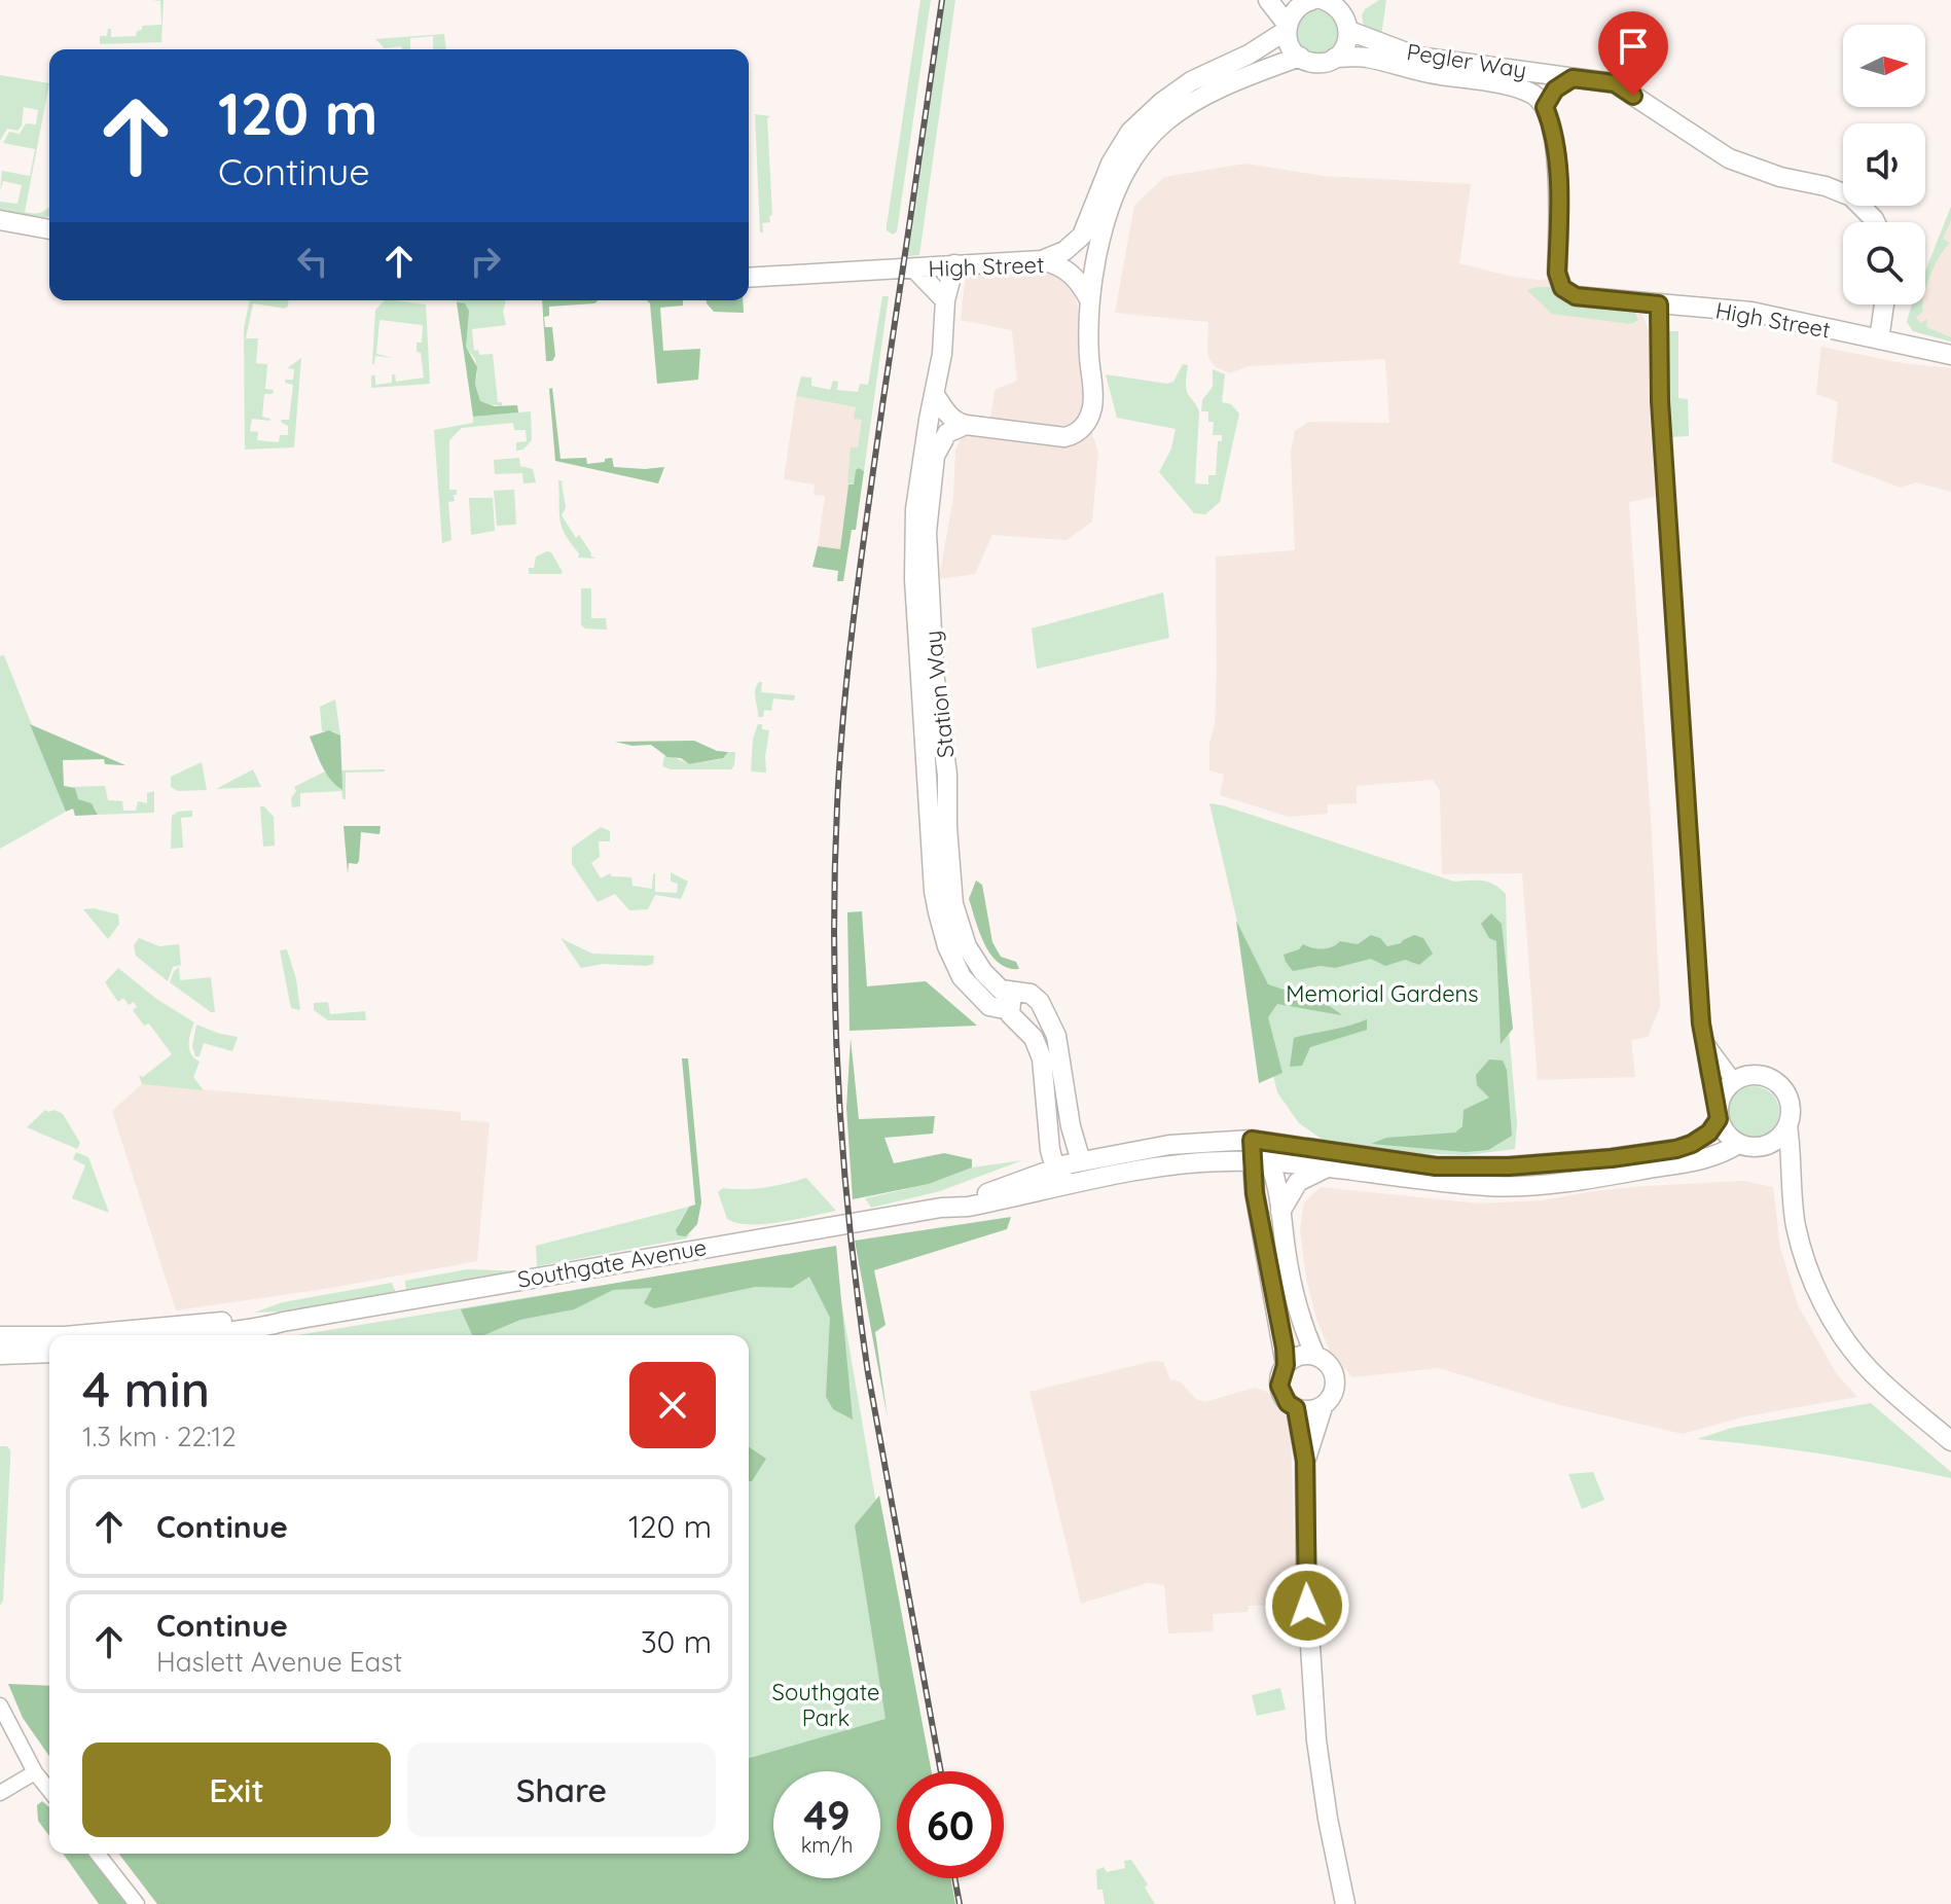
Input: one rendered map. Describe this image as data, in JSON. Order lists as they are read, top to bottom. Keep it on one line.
{"streets":{"main road":["Pegler Way","High Street","Station Way","Southgate Avenue"]},"crossings":[["Pegler Way","High Street"],["High Street","Station Way"],["Station Way","Southgate Avenue"]],"parks":["Memorial Gardens","Southgate Park"],"north":"right","page":{"turn":["120 m","Continue"],"heading":["4 min","1.3 km · 22:12"],"list":[{"name":"Continue","value":"120 m"},{"name":"Continue","note":"Haslett Avenue East","value":"30 m"}],"buttons":["Exit","Share"],"speed":"49 km/h","limit":"60"}}
